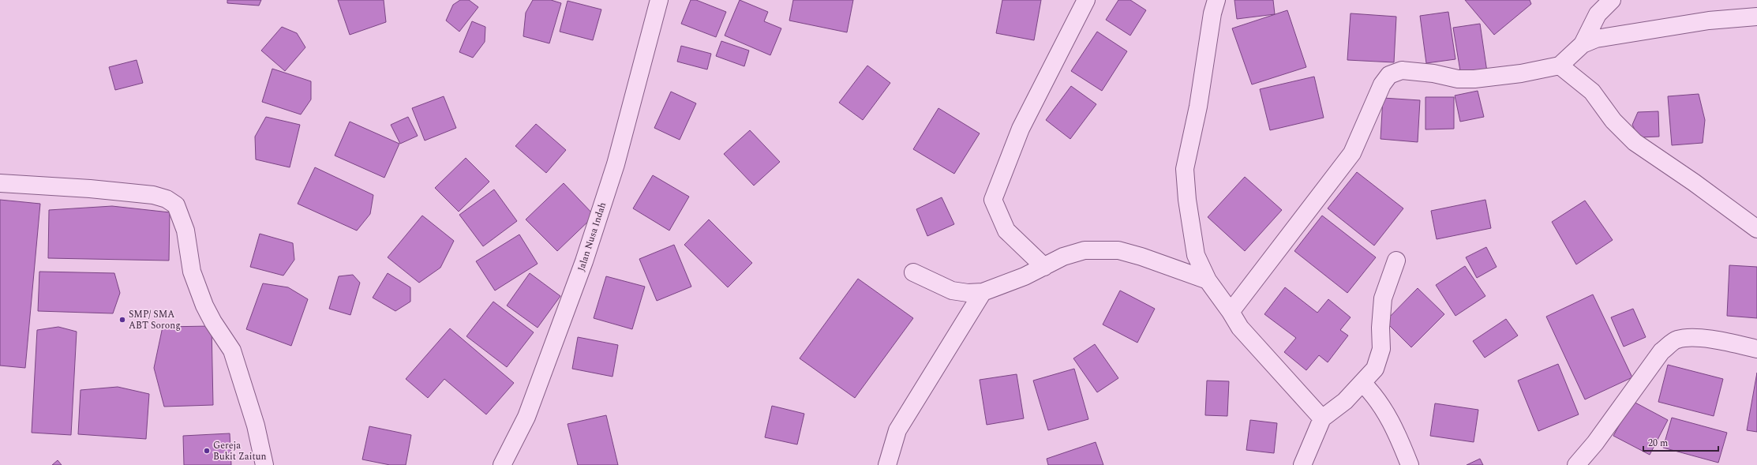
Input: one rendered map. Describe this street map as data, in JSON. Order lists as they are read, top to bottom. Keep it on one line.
{"streets":{"street":["Jalan Nusa Indah"]},"places":["SMP/ SMA ABT Sorong","Gereja Bukit Zaitun"],"scale_bar":"20 m"}
